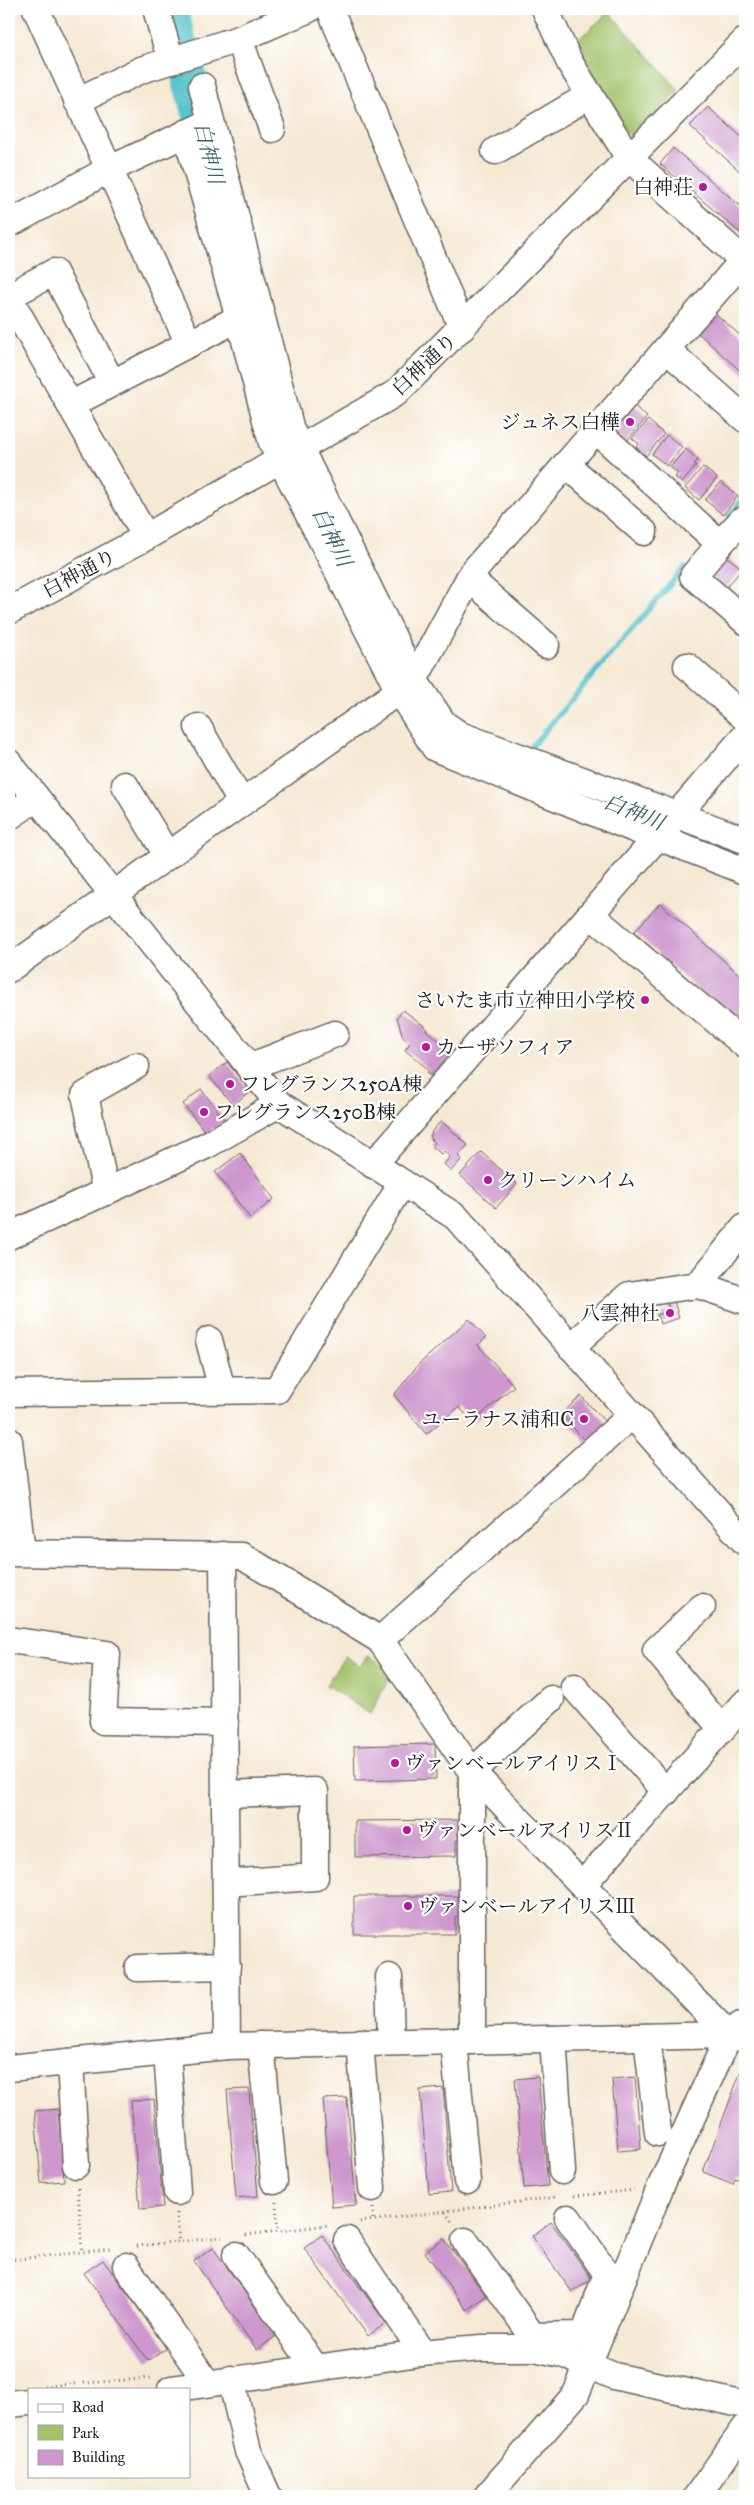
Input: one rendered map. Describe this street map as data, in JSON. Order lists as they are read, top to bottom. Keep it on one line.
{"streets":{"street":["白神通り"]},"water":["白神川"],"places":["白神荘","ジュネス白樺","さいたま市立神田小学校","カーザソフィア","フレグランス250A棟","フレグランス250B棟","クリーンハイム","八雲神社","ユーラナス浦和C","ヴァンベールアイリスⅠ","ヴァンベールアイリスⅡ","ヴァンベールアイリスⅢ"],"legend":["Road","Park","Building"]}
